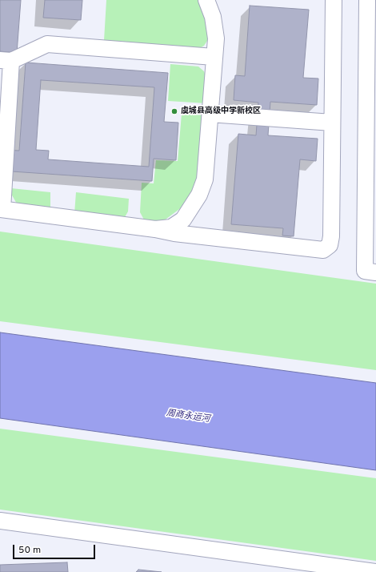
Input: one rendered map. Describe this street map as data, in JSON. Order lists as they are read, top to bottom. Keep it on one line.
{"water":["周商永运河"],"places":["虞城县高级中学新校区"],"scale_bar":"50 m"}
